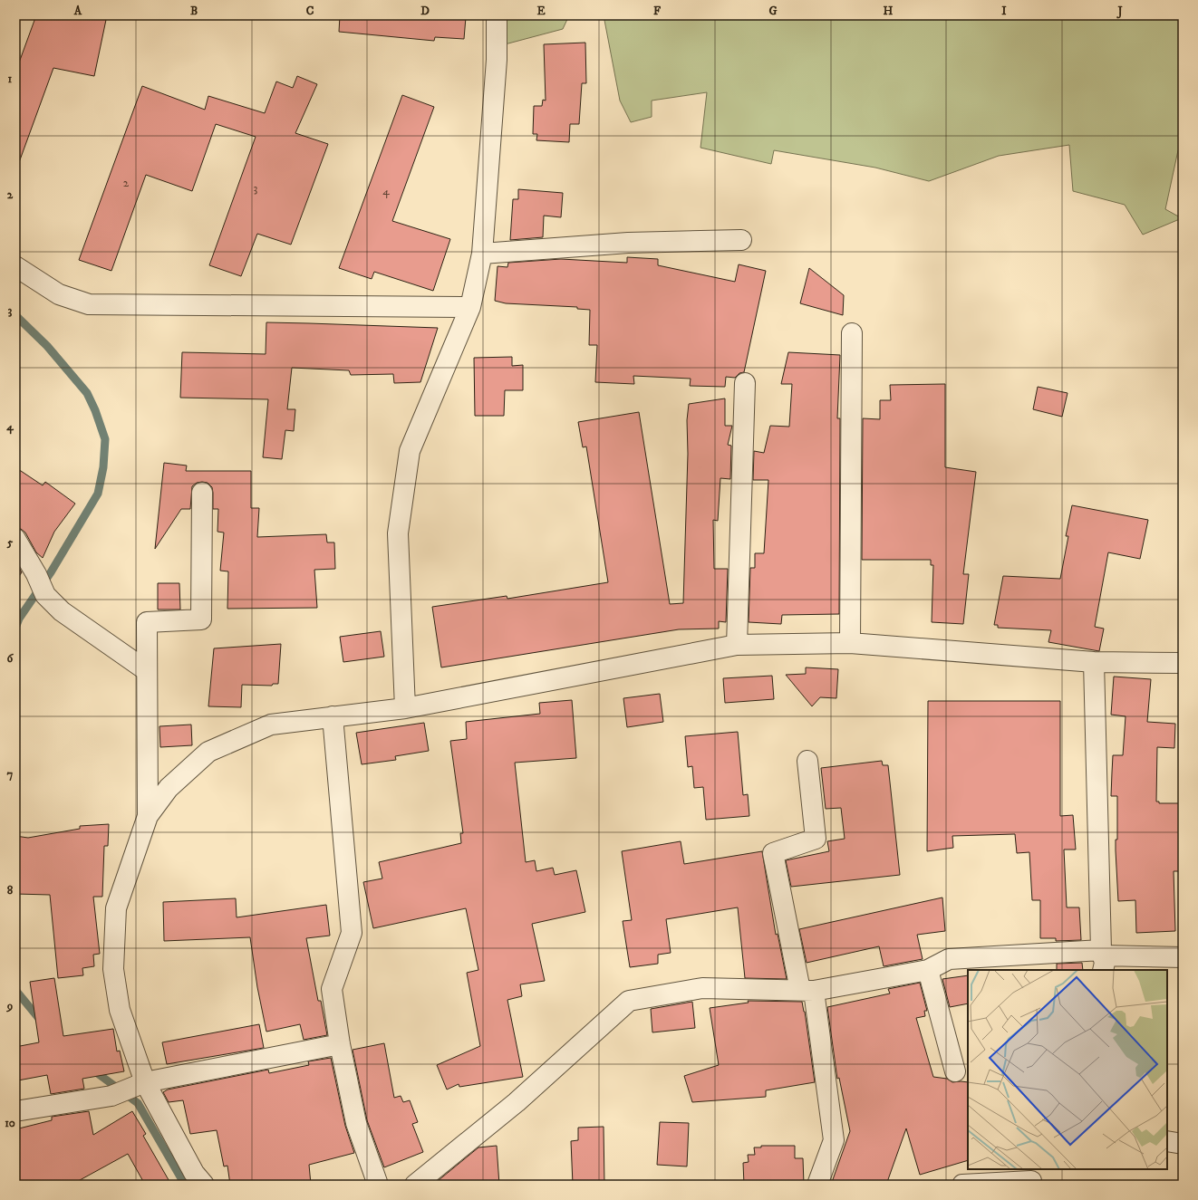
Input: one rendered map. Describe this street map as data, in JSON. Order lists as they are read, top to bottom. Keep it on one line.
{"house_numbers":["2","3","4"],"grid":{"columns":["A","B","C","D","E","F","G","H","I","J"],"rows":["1","2","3","4","5","6","7","8","9","10"]}}
